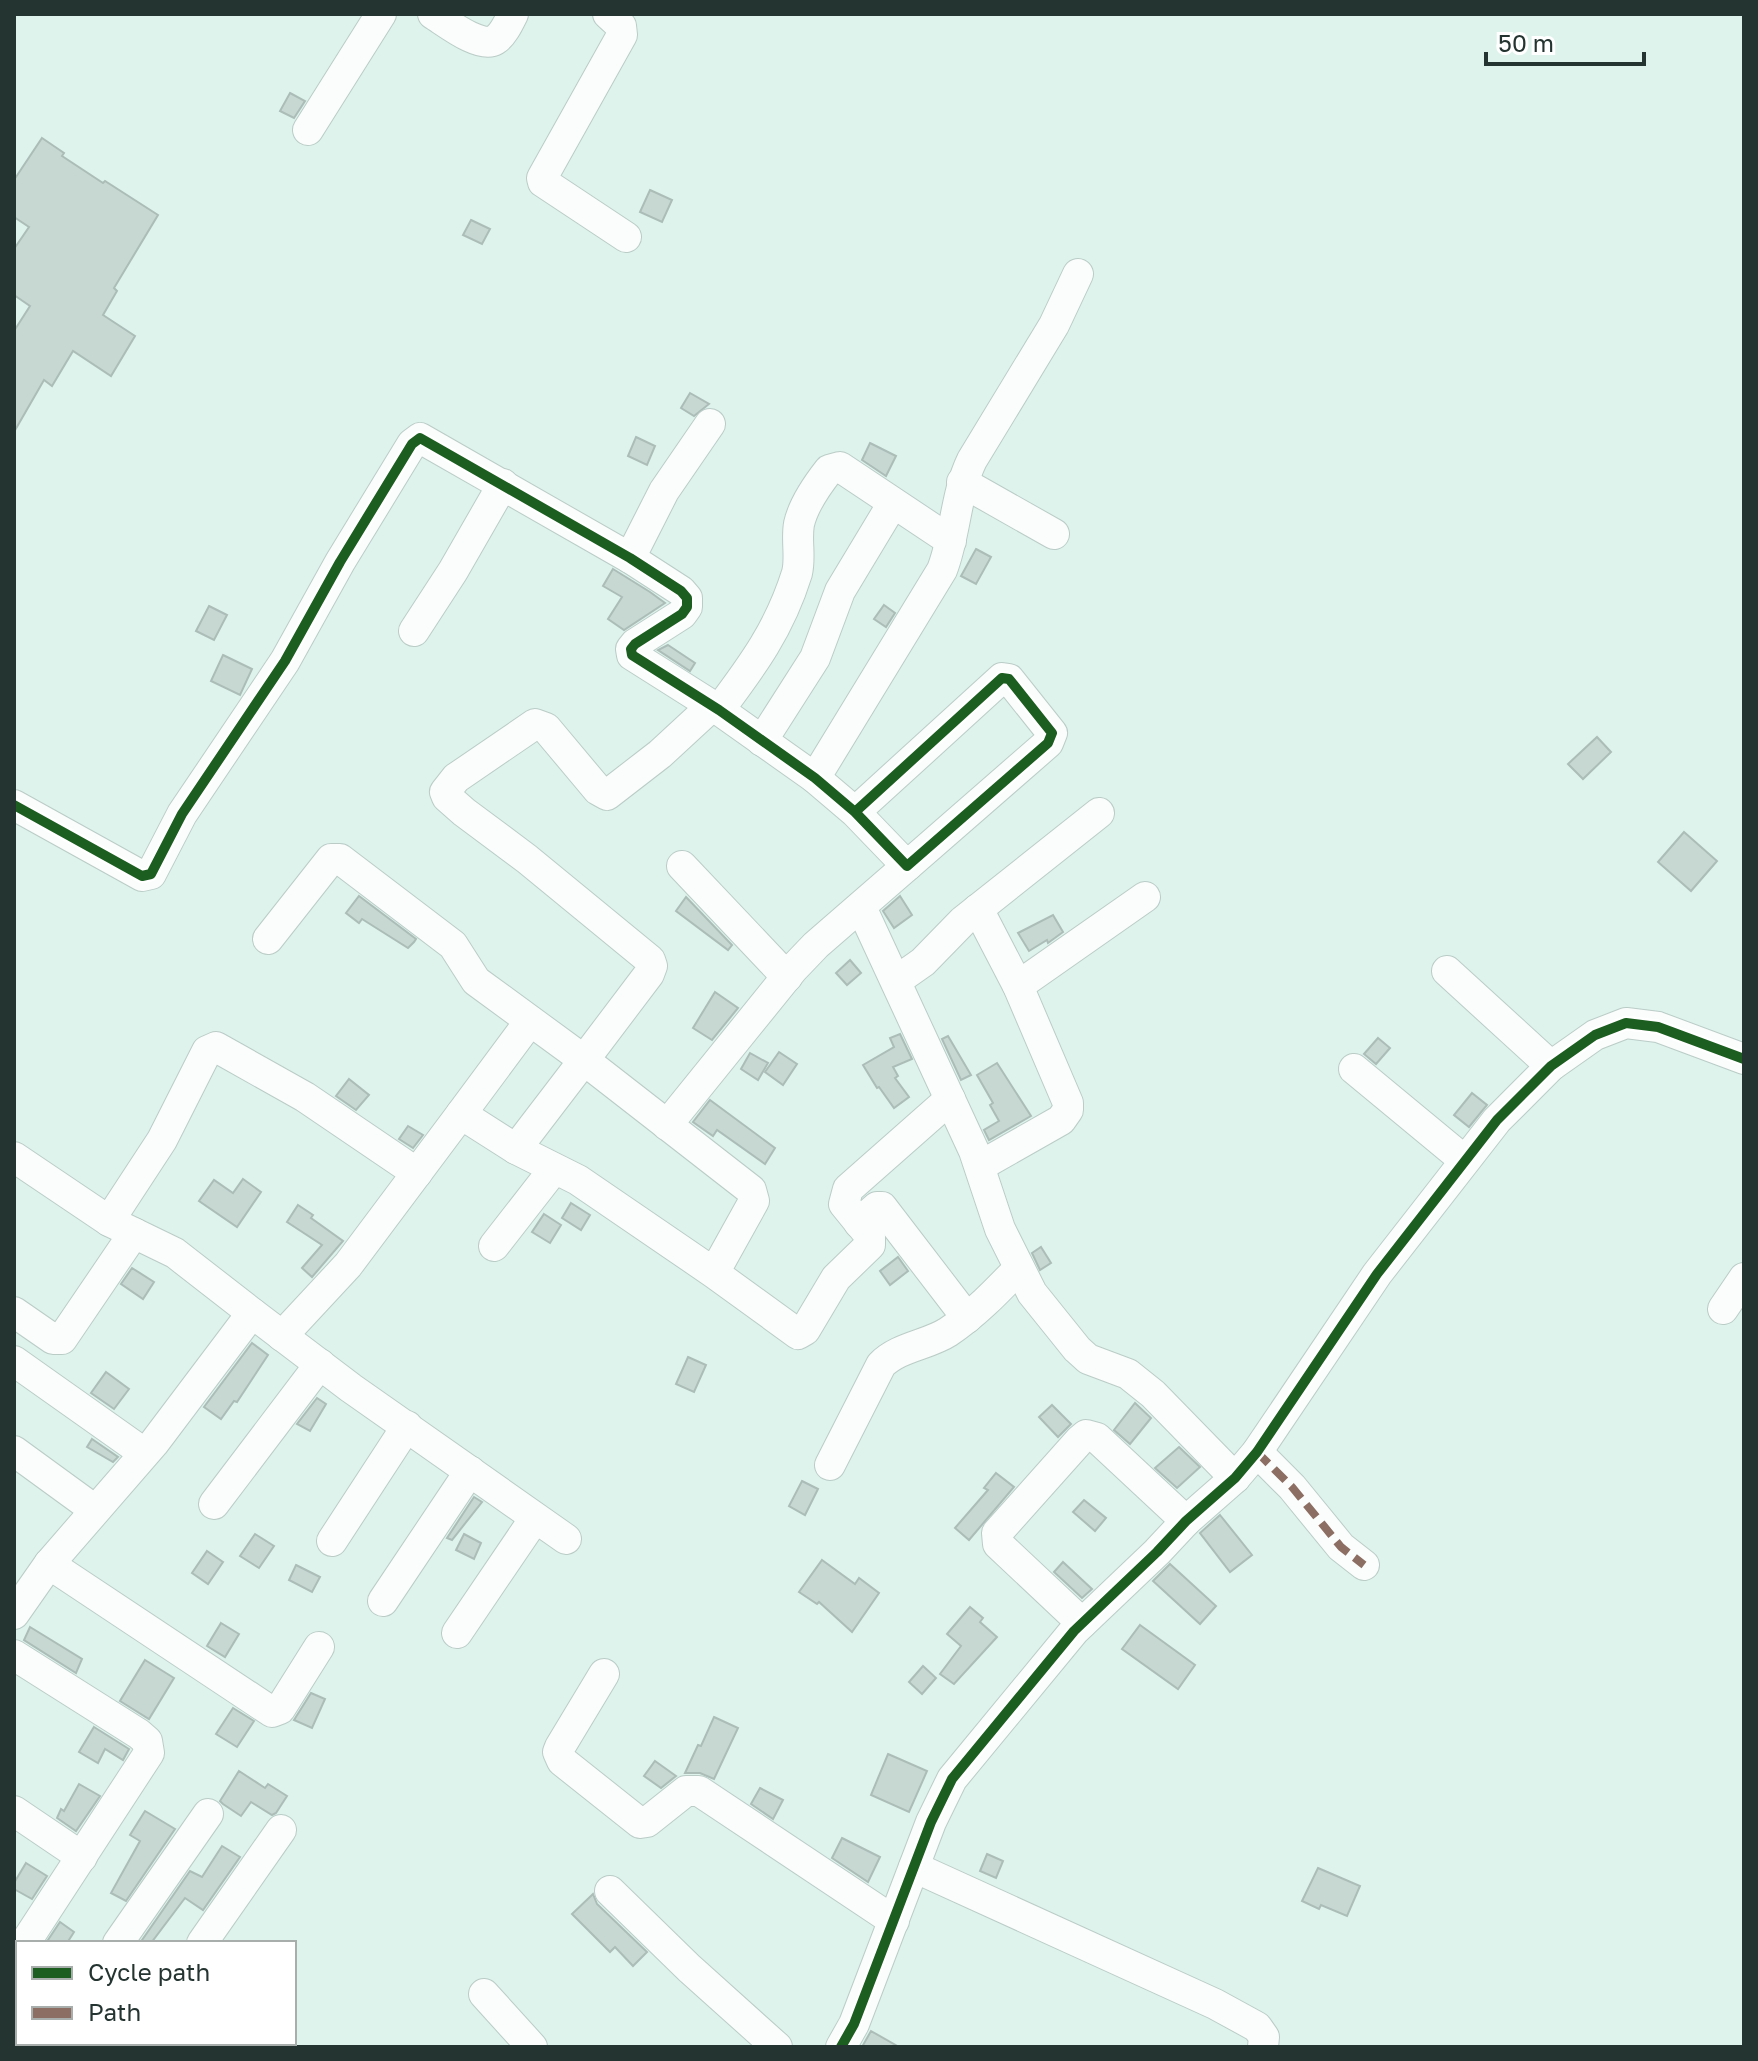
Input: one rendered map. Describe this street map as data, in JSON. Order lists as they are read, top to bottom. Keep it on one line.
{"legend":["Cycle path","Path"],"scale_bar":"50 m"}
